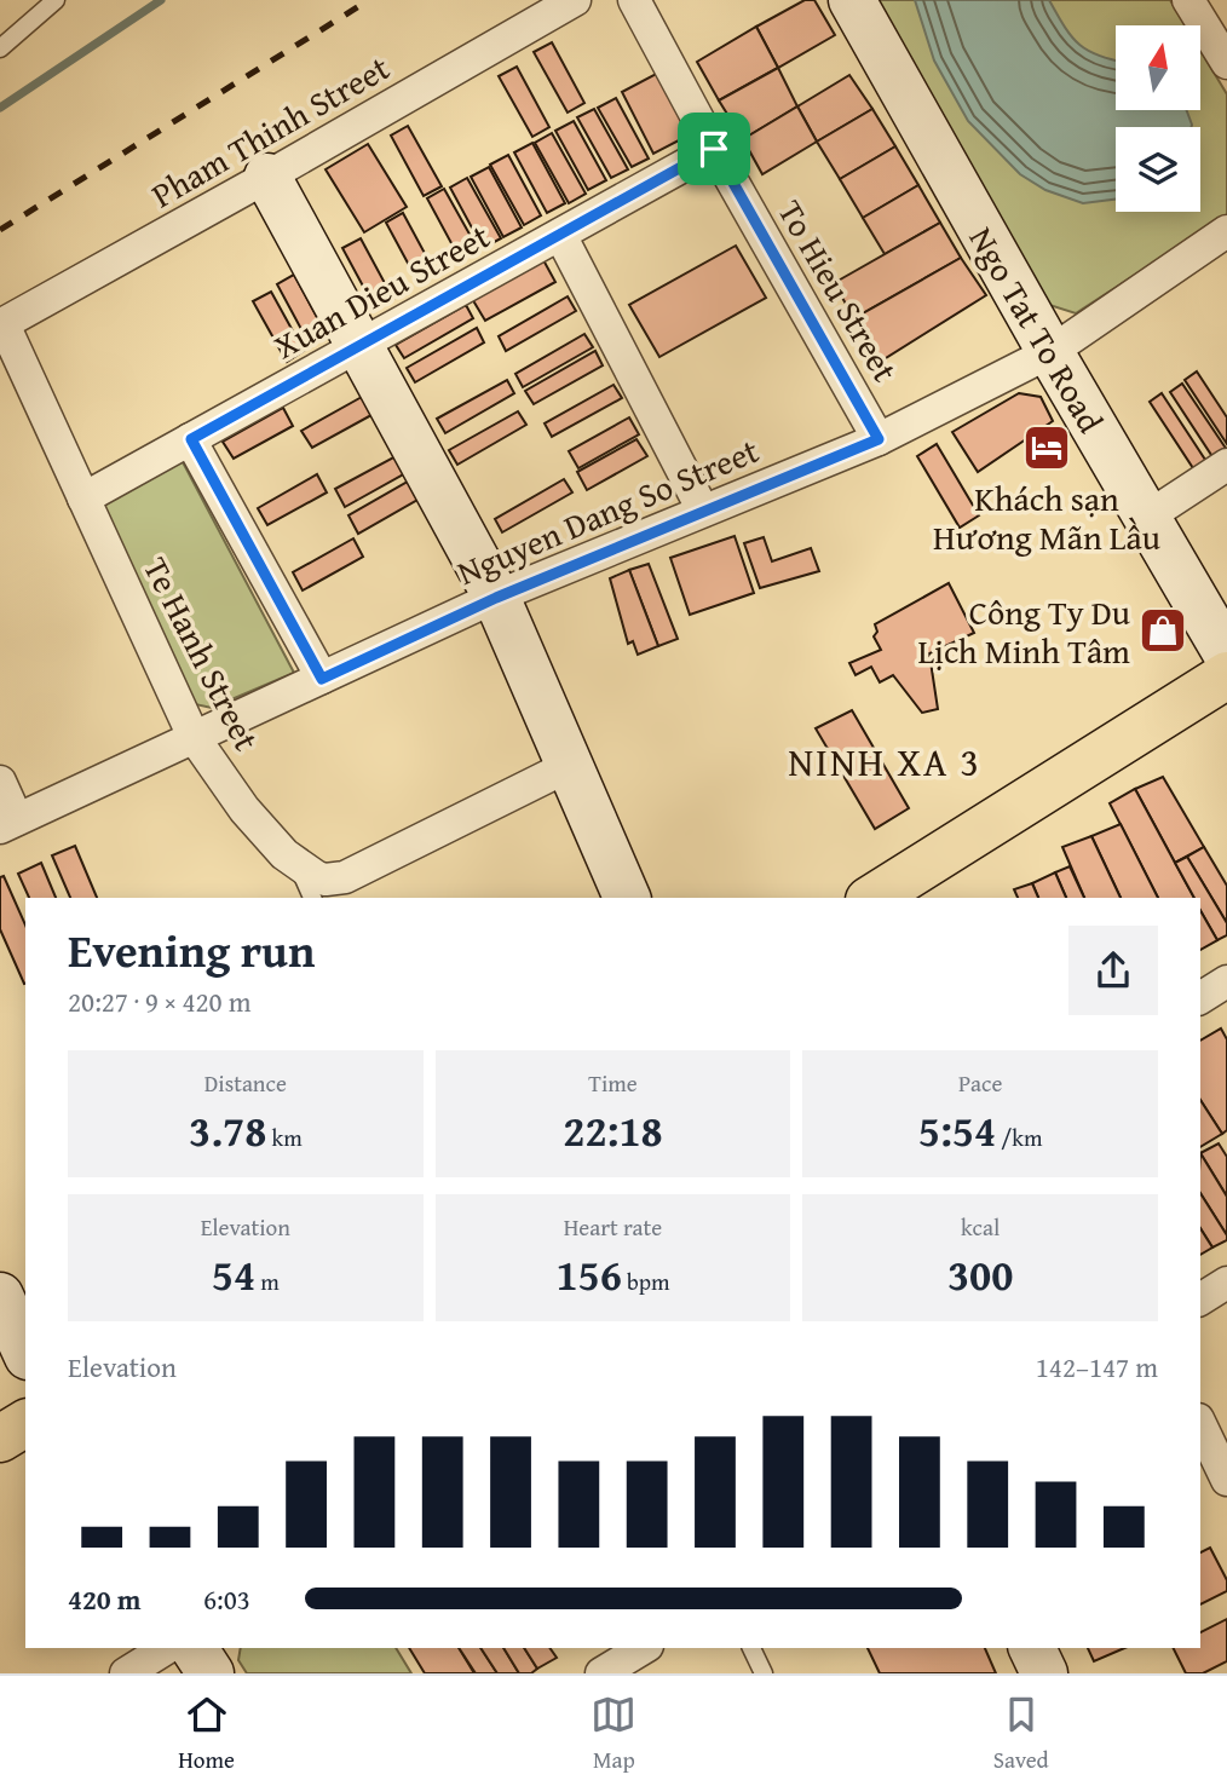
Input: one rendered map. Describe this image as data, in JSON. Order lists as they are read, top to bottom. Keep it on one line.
{"streets":{"street":["Pham Thinh Street","Xuan Dieu Street","To Hieu Street","Ngo Tat To Road","Nguyen Dang So Street","Te Hanh Street"]},"crossings":[["Pham Thinh Street","Te Hanh Street"],["Xuan Dieu Street","To Hieu Street"],["Xuan Dieu Street","Te Hanh Street"],["To Hieu Street","Nguyen Dang So Street"],["Ngo Tat To Road","Nguyen Dang So Street"],["Nguyen Dang So Street","Te Hanh Street"]],"districts":["NINH XA 3"],"places":{"hotel":["Khách sạn Hương Mãn Lầu"],"shop":["Công Ty Du Lịch Minh Tâm"]},"north":"top","page":{"heading":["Evening run","20:27 · 9 × 420 m"],"stats":[["Distance","3.78 km"],["Time","22:18"],["Pace","5:54 /km"],["Elevation","54 m"],["Heart rate","156 bpm"],["kcal","300"]],"chart":["Elevation","142–147 m"],"list":[{"name":"420 m","note":"6:03"}],"tabs":["Home","Map","Saved"]}}
